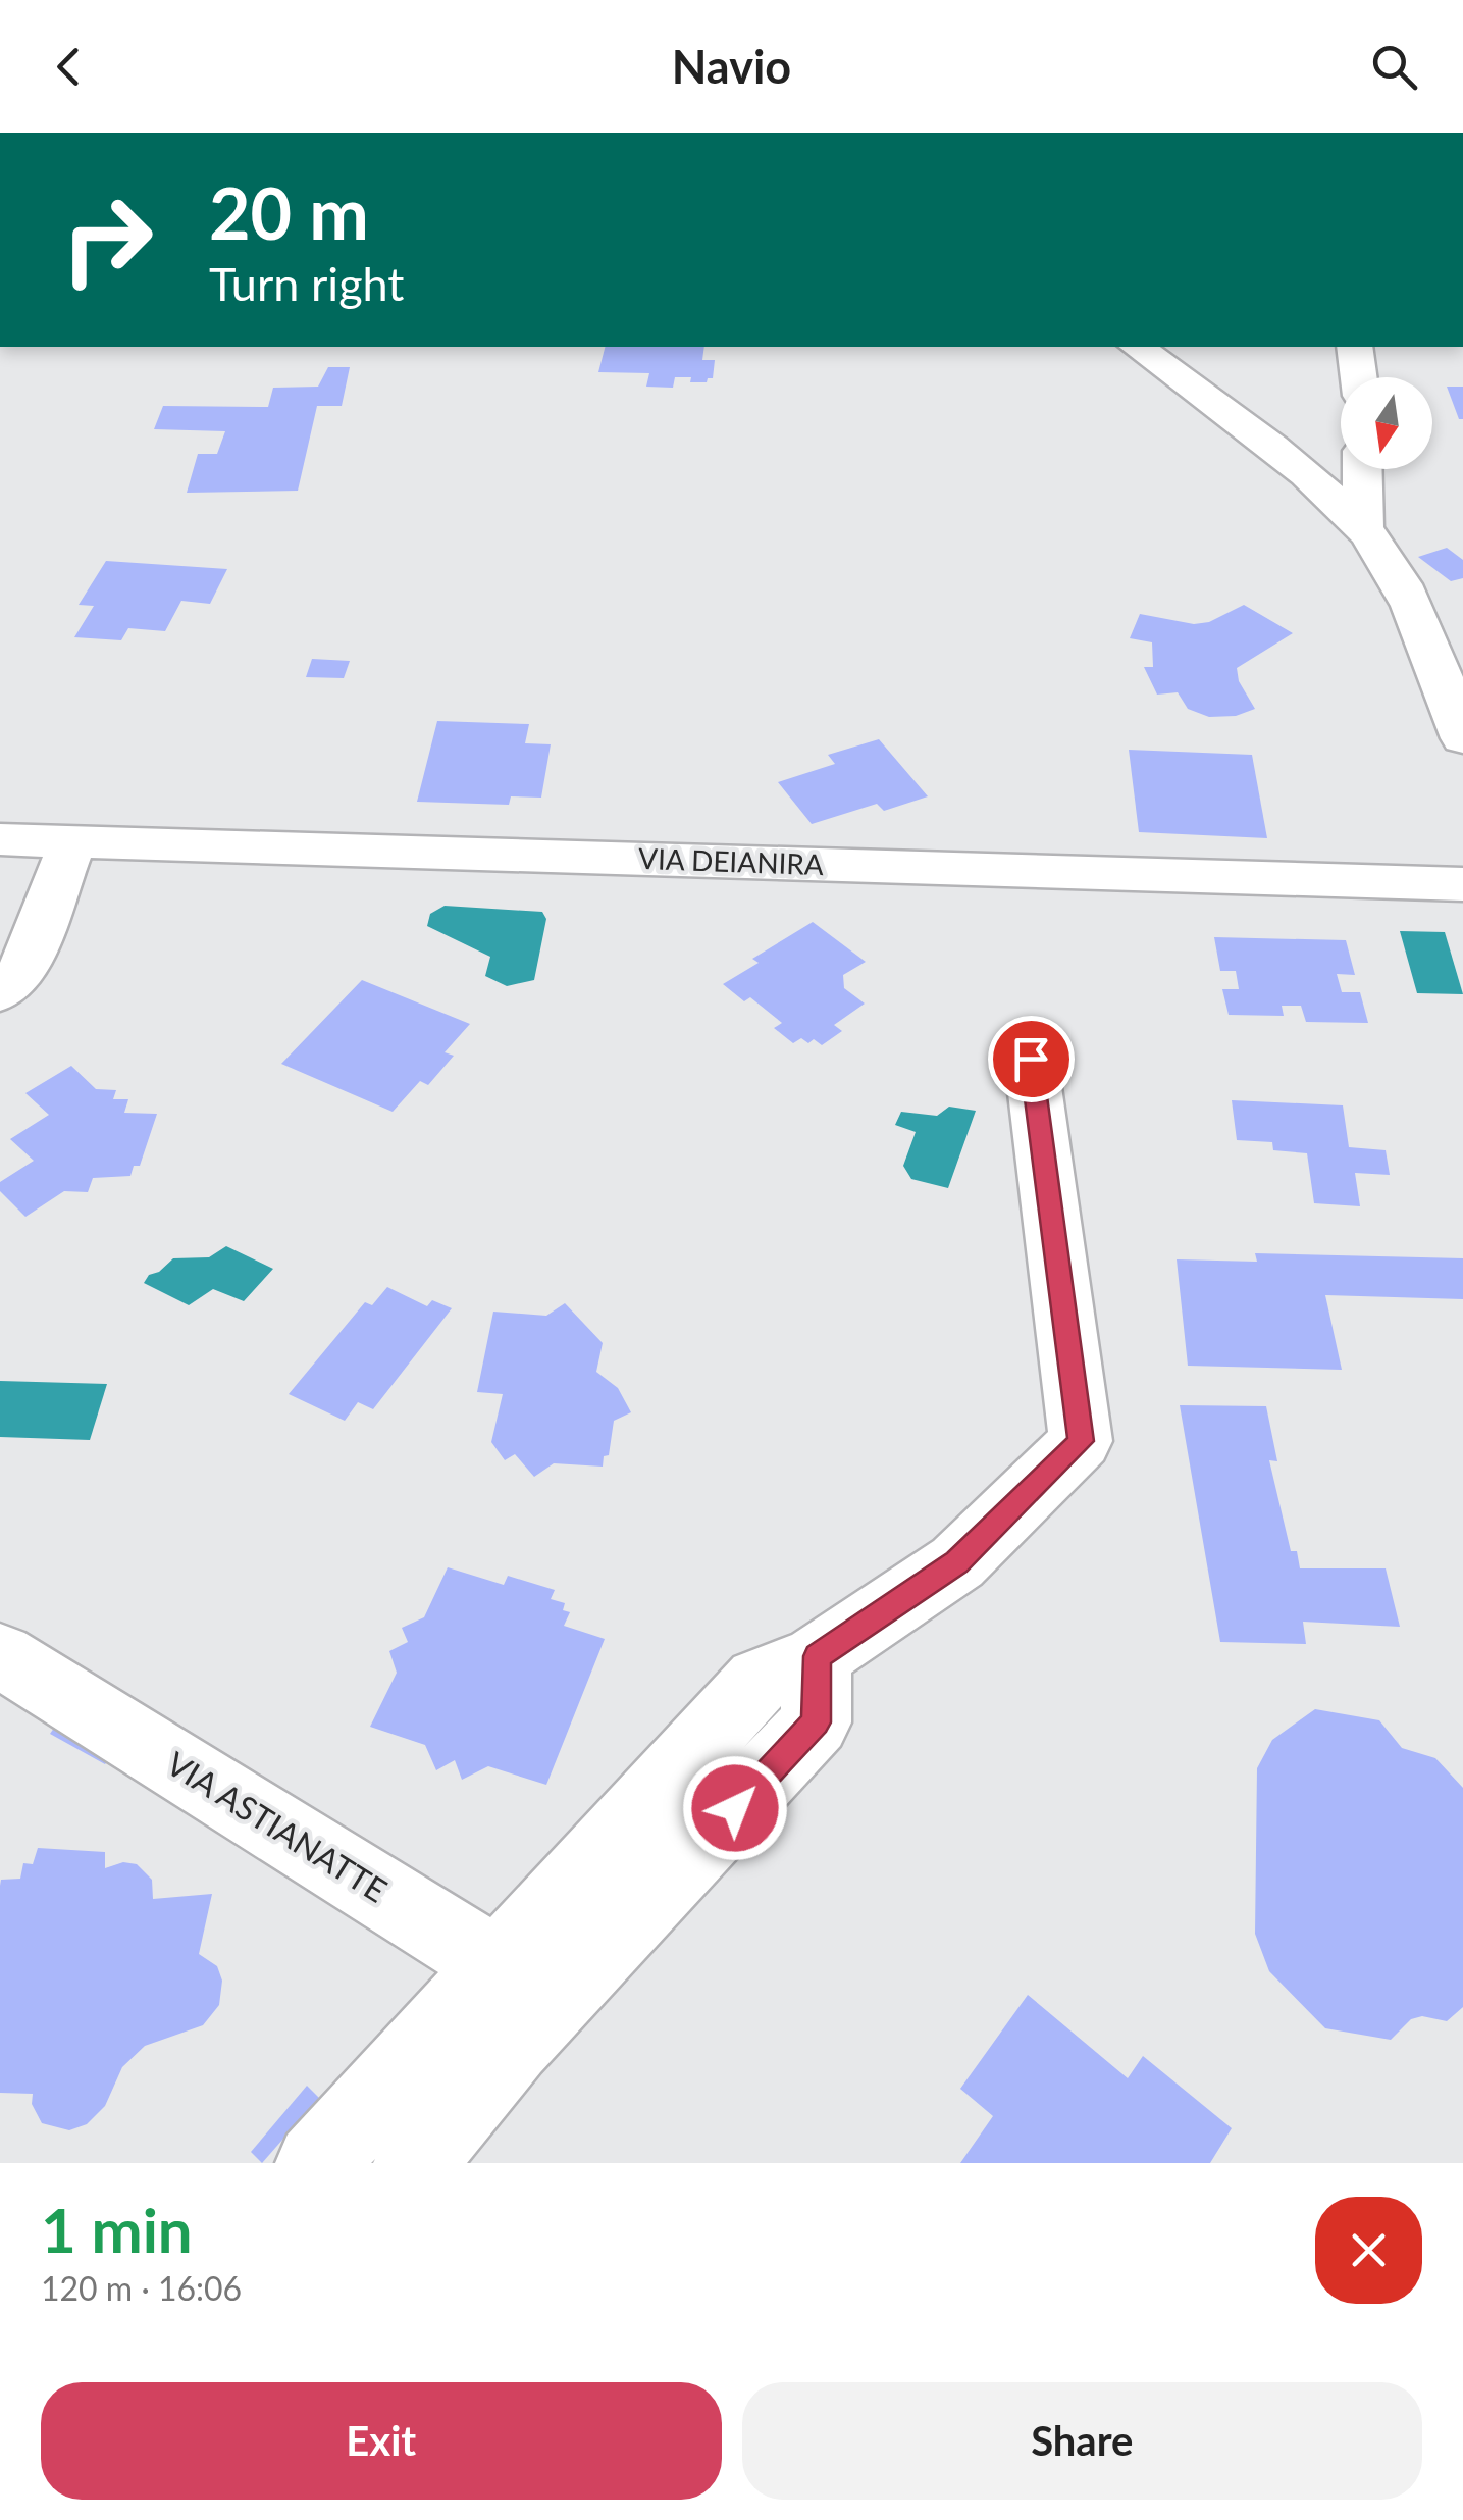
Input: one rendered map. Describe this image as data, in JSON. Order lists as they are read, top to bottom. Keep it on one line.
{"streets":{"street":["VIA DEIANIRA","VIA ASTIANATTE"]},"north":"bottom","page":{"header":"Navio","turn":["20 m","Turn right"],"heading":["1 min","120 m · 16:06"],"buttons":["Exit","Share"]}}
